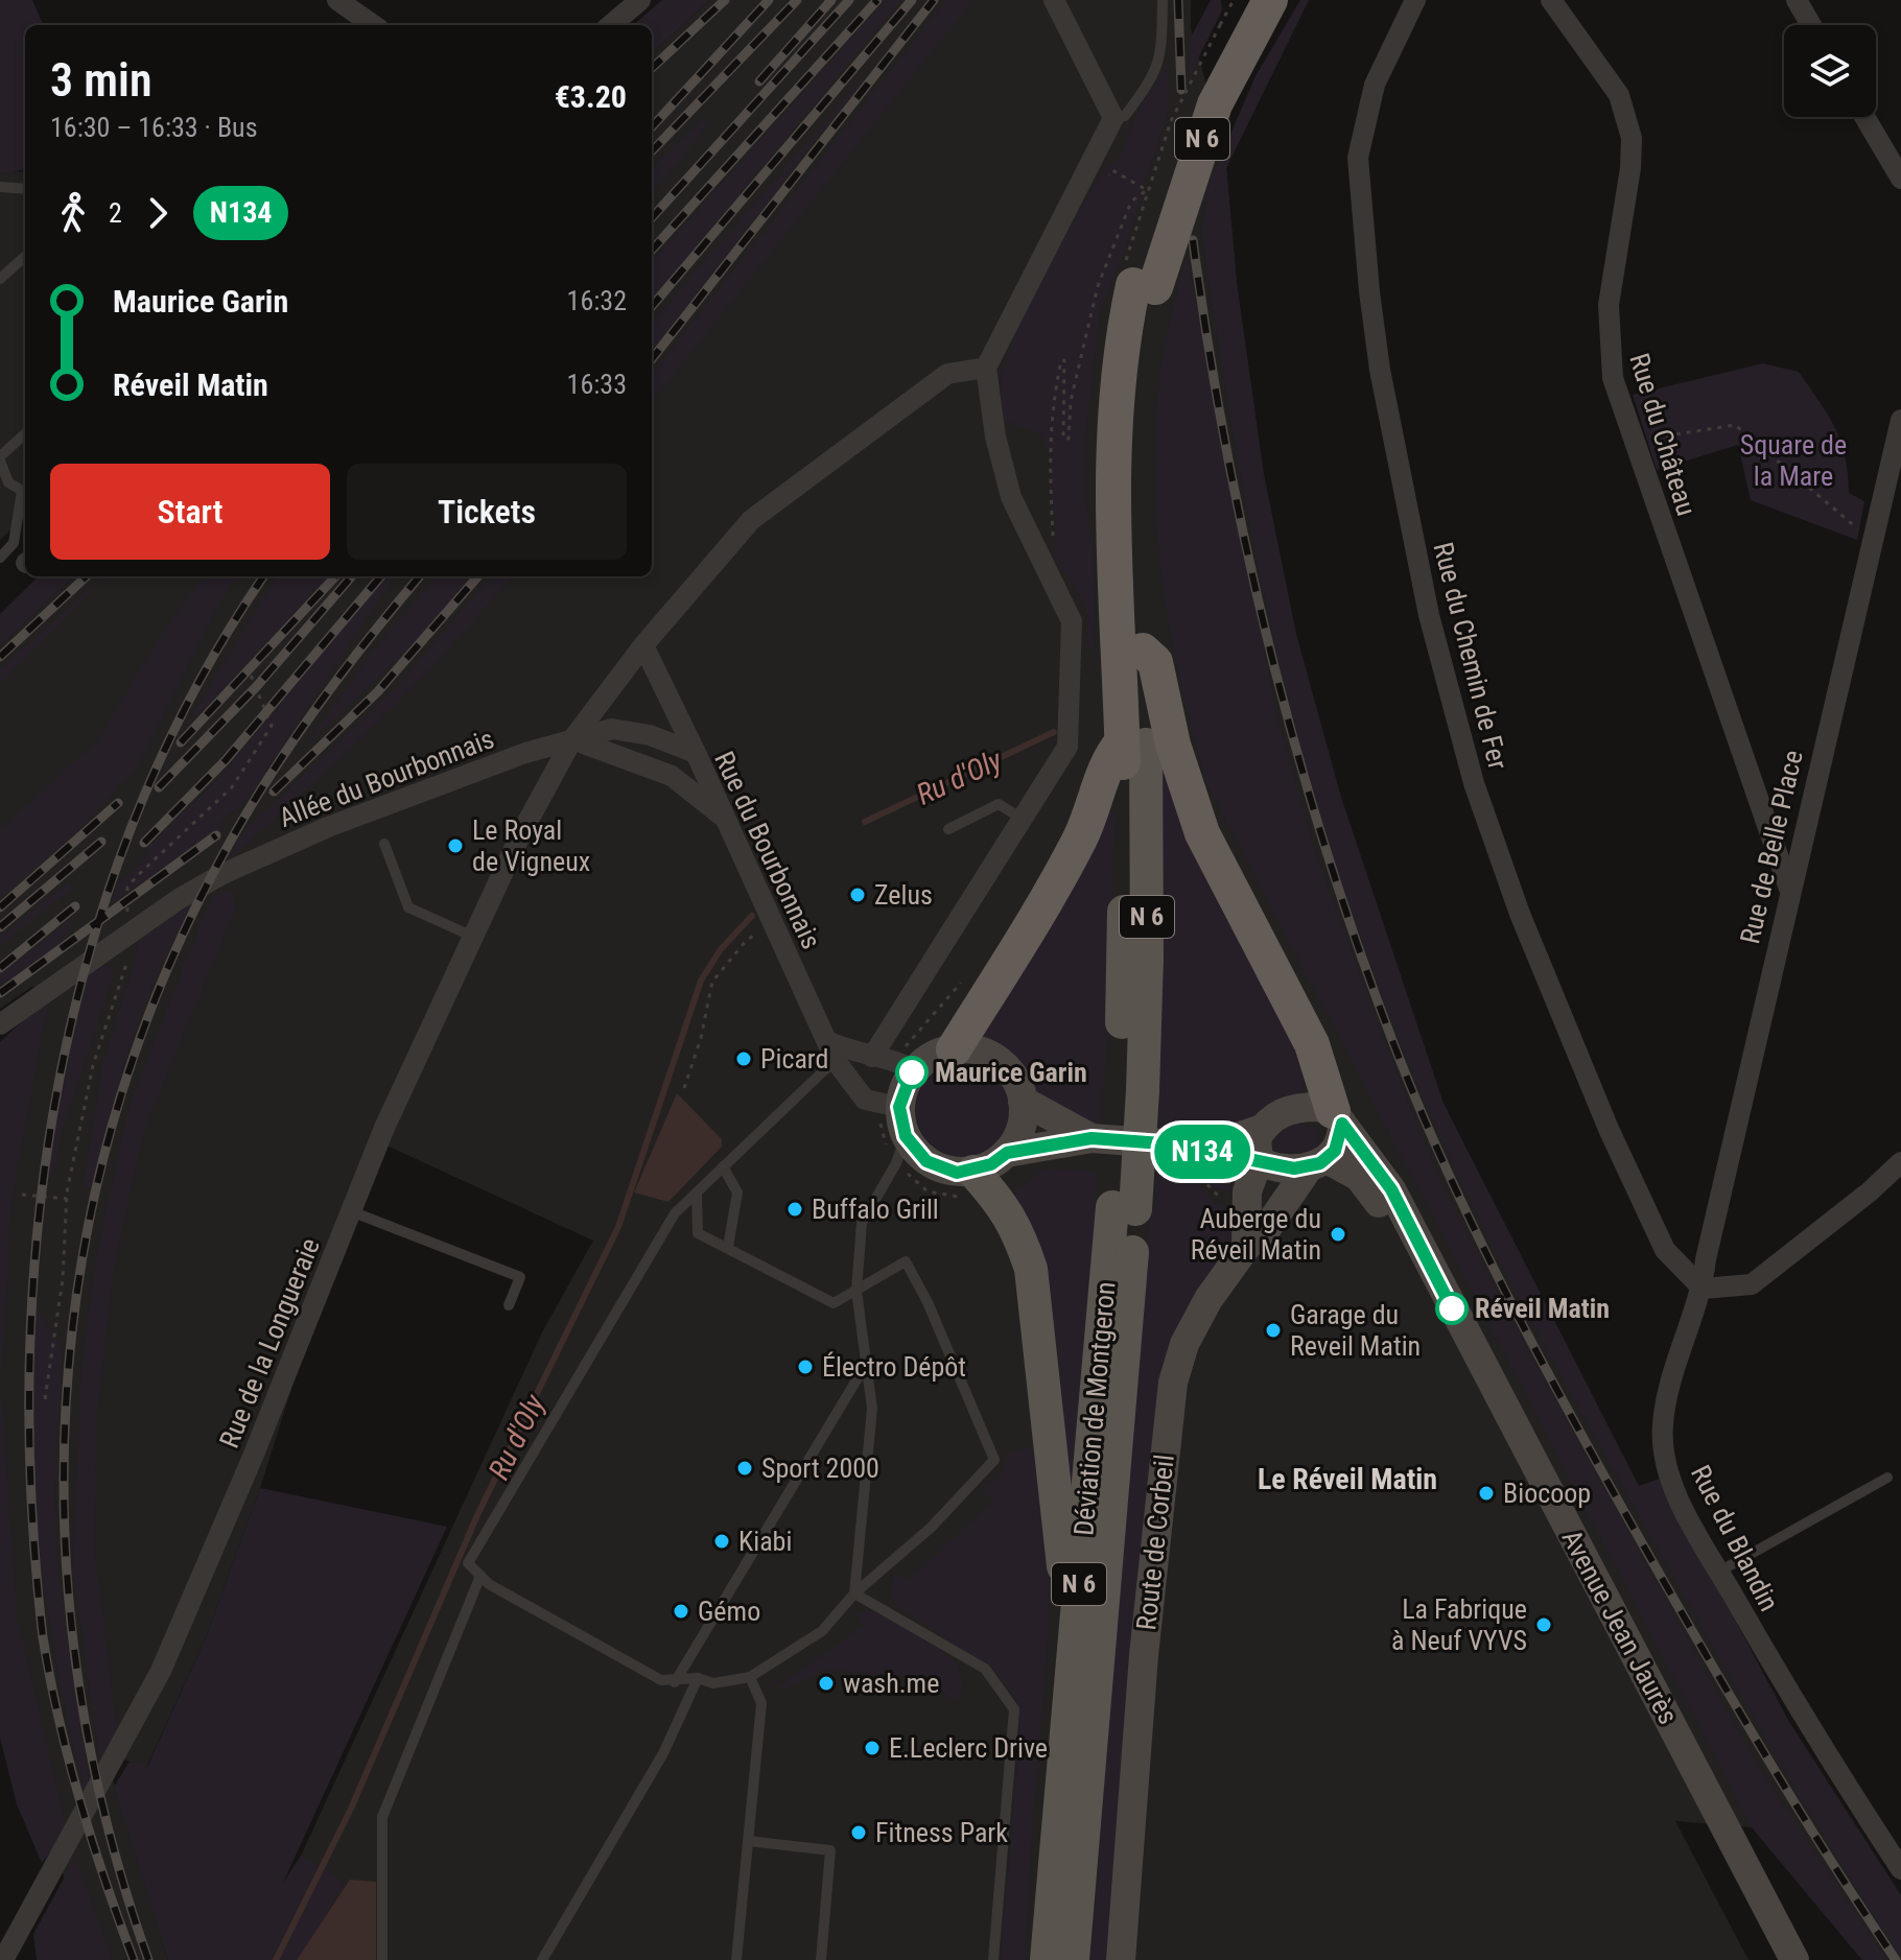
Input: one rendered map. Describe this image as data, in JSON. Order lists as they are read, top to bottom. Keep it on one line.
{"streets":{"highway":["N 6"],"main road":["Déviation de Montgeron","Route de Corbeil","Avenue Jean Jaurès"],"street":["Rue du Château","Rue du Chemin de Fer","Allée du Bourbonnais","Rue de Belle Place","Rue du Bourbonnais","Rue de la Longueraie","Rue du Blandin"]},"crossings":[["N 6","Déviation de Montgeron"],["Rue du Château","Rue de Belle Place"],["Rue du Chemin de Fer","Rue de Belle Place"],["Rue du Chemin de Fer","Rue du Blandin"],["Allée du Bourbonnais","Rue du Bourbonnais"],["Allée du Bourbonnais","Rue de la Longueraie"],["Rue de Belle Place","Rue du Blandin"],["Rue du Bourbonnais","Rue de la Longueraie"],["Route de Corbeil","Avenue Jean Jaurès"]],"districts":["Le Réveil Matin"],"water":["Ru d'Oly"],"parks":["Square de la Mare"],"places":["Le Royal de Vigneux","Zelus","Picard","Maurice Garin","Buffalo Grill","Auberge du Réveil Matin","Réveil Matin","Garage du Reveil Matin","Électro Dépôt","Sport 2000","Biocoop","Kiabi","Gémo","La Fabrique à Neuf VYVS","wash.me","E.Leclerc Drive","Fitness Park"],"lines":["bus line N134"],"page":{"on_map":"N134","heading":["3 min","16:30 – 16:33 · Bus","€3.20"],"legs":["2","N134"],"list":[{"name":"Maurice Garin","value":"16:32"},{"name":"Réveil Matin","value":"16:33"}],"buttons":["Start","Tickets"]}}
